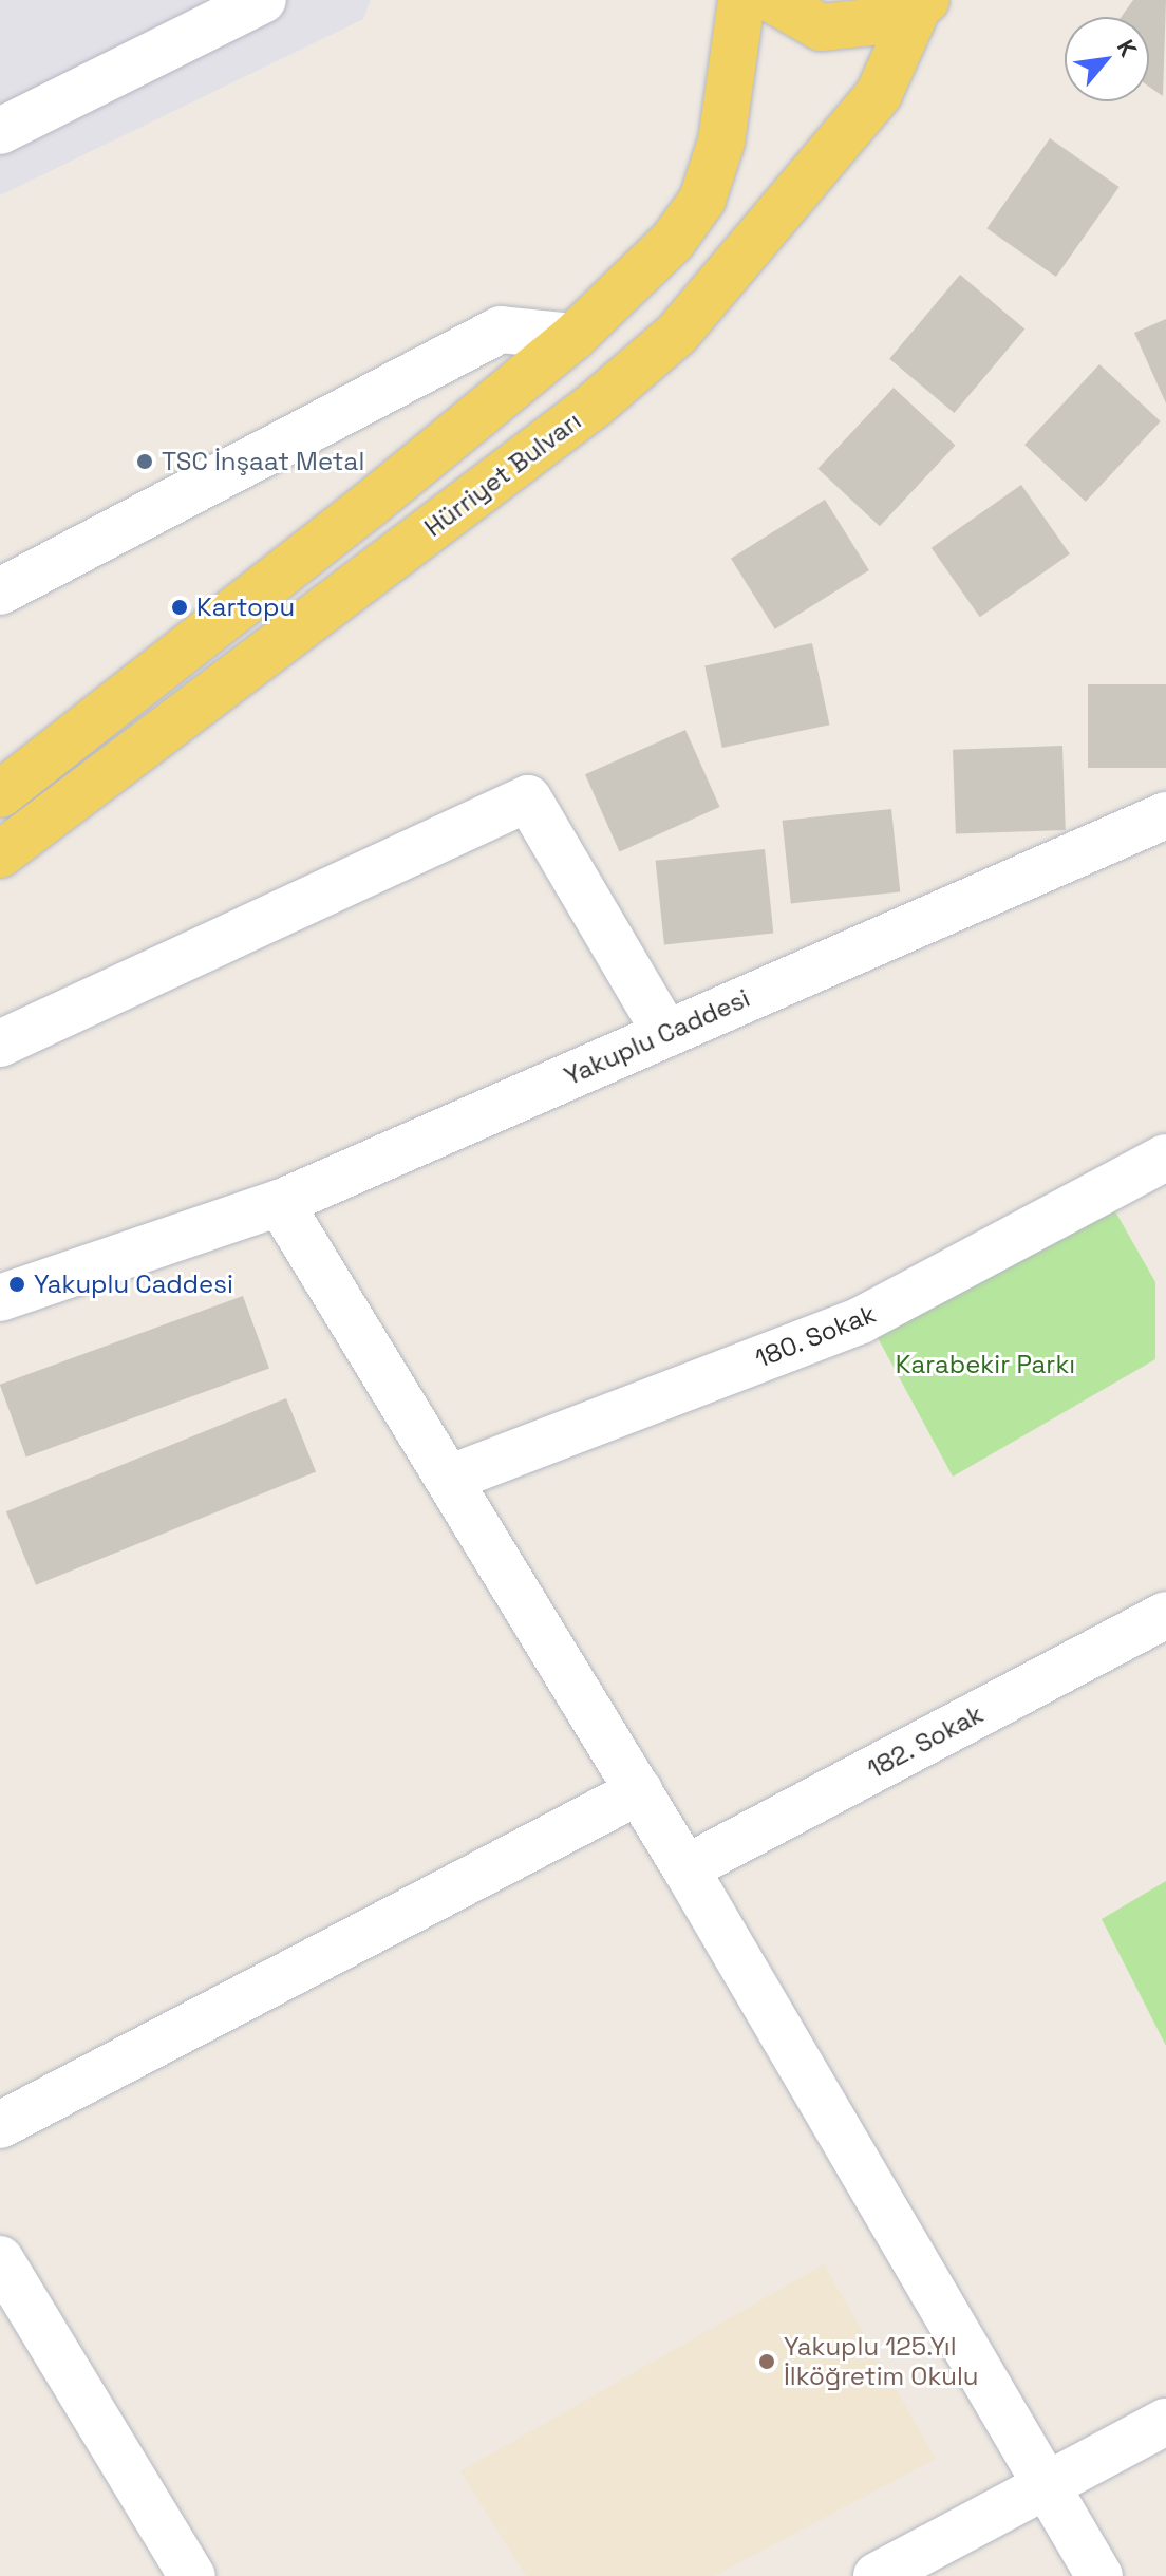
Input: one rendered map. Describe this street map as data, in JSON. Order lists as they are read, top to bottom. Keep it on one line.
{"streets":{"main road":["Hürriyet Bulvarı"],"street":["Yakuplu Caddesi","180. Sokak","182. Sokak"]},"parks":["Karabekir Parkı"],"places":["TSC İnşaat Metal","Kartopu","Yakuplu Caddesi","Yakuplu 125.Yıl İlköğretim Okulu"],"north":"top right"}
